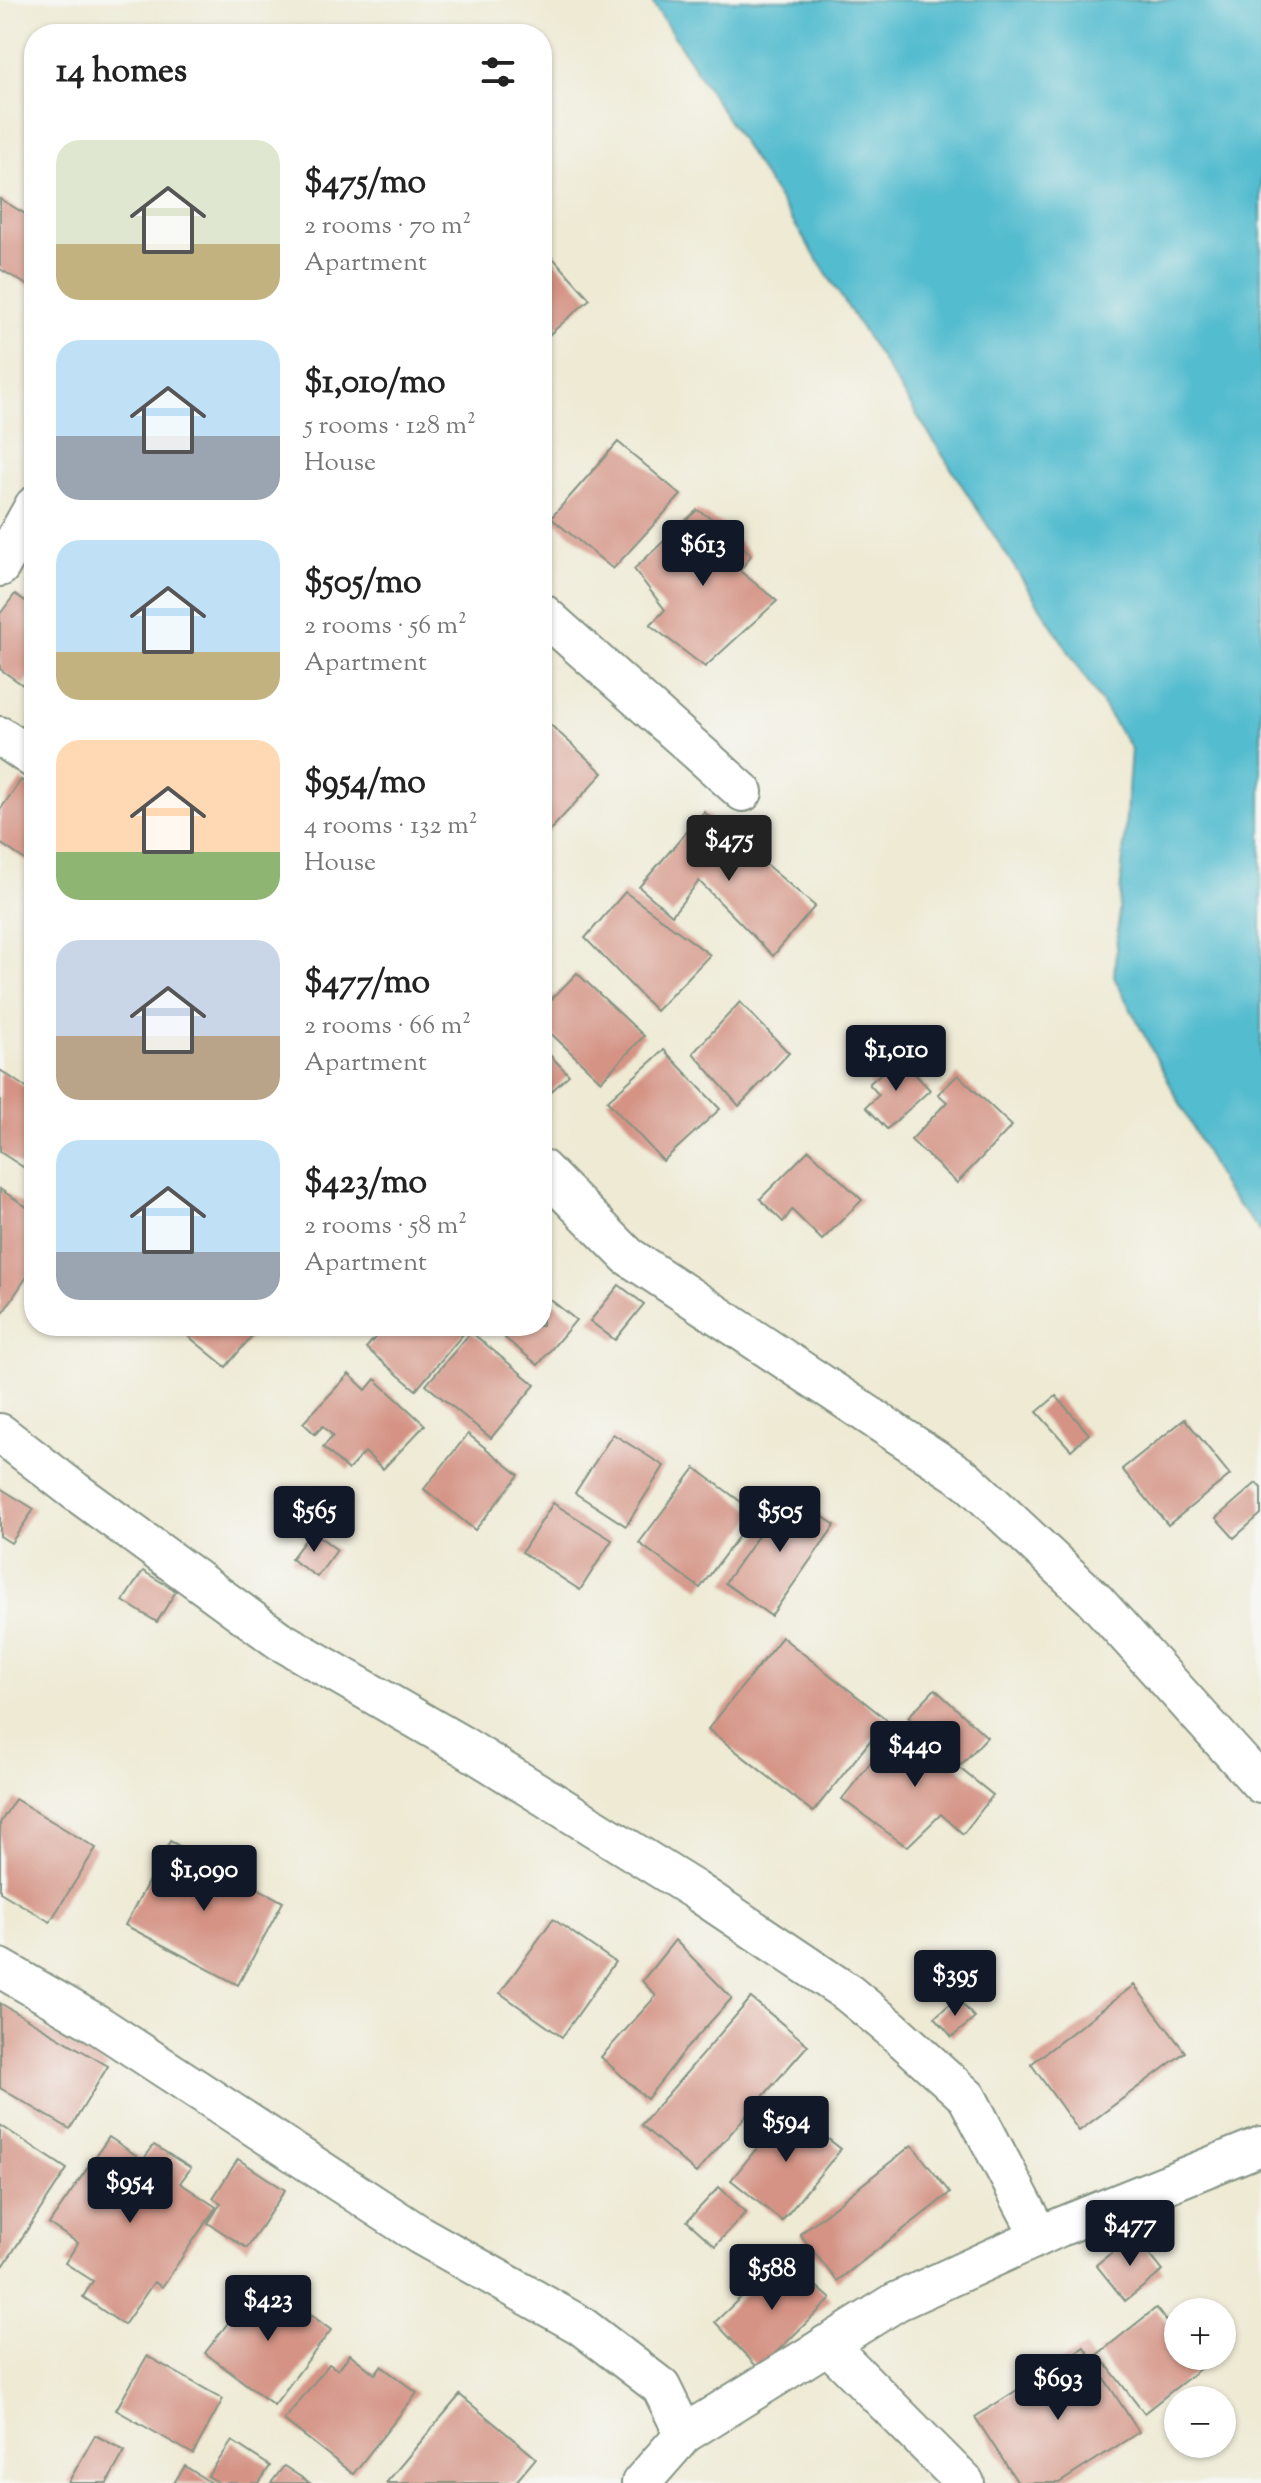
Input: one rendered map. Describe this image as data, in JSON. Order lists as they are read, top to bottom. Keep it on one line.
{"page":{"heading":"14 homes","list":[{"name":"$475/mo","note":"2 rooms · 70 m² · Apartment"},{"name":"$1,010/mo","note":"5 rooms · 128 m² · House"},{"name":"$505/mo","note":"2 rooms · 56 m² · Apartment"},{"name":"$954/mo","note":"4 rooms · 132 m² · House"},{"name":"$477/mo","note":"2 rooms · 66 m² · Apartment"},{"name":"$423/mo","note":"2 rooms · 58 m² · Apartment"}],"price":["$613","$475","$1,010","$565","$505","$440","$1,090","$395","$594","$954","$477","$588","$423","$693"],"map_buttons":["+","−"]}}
